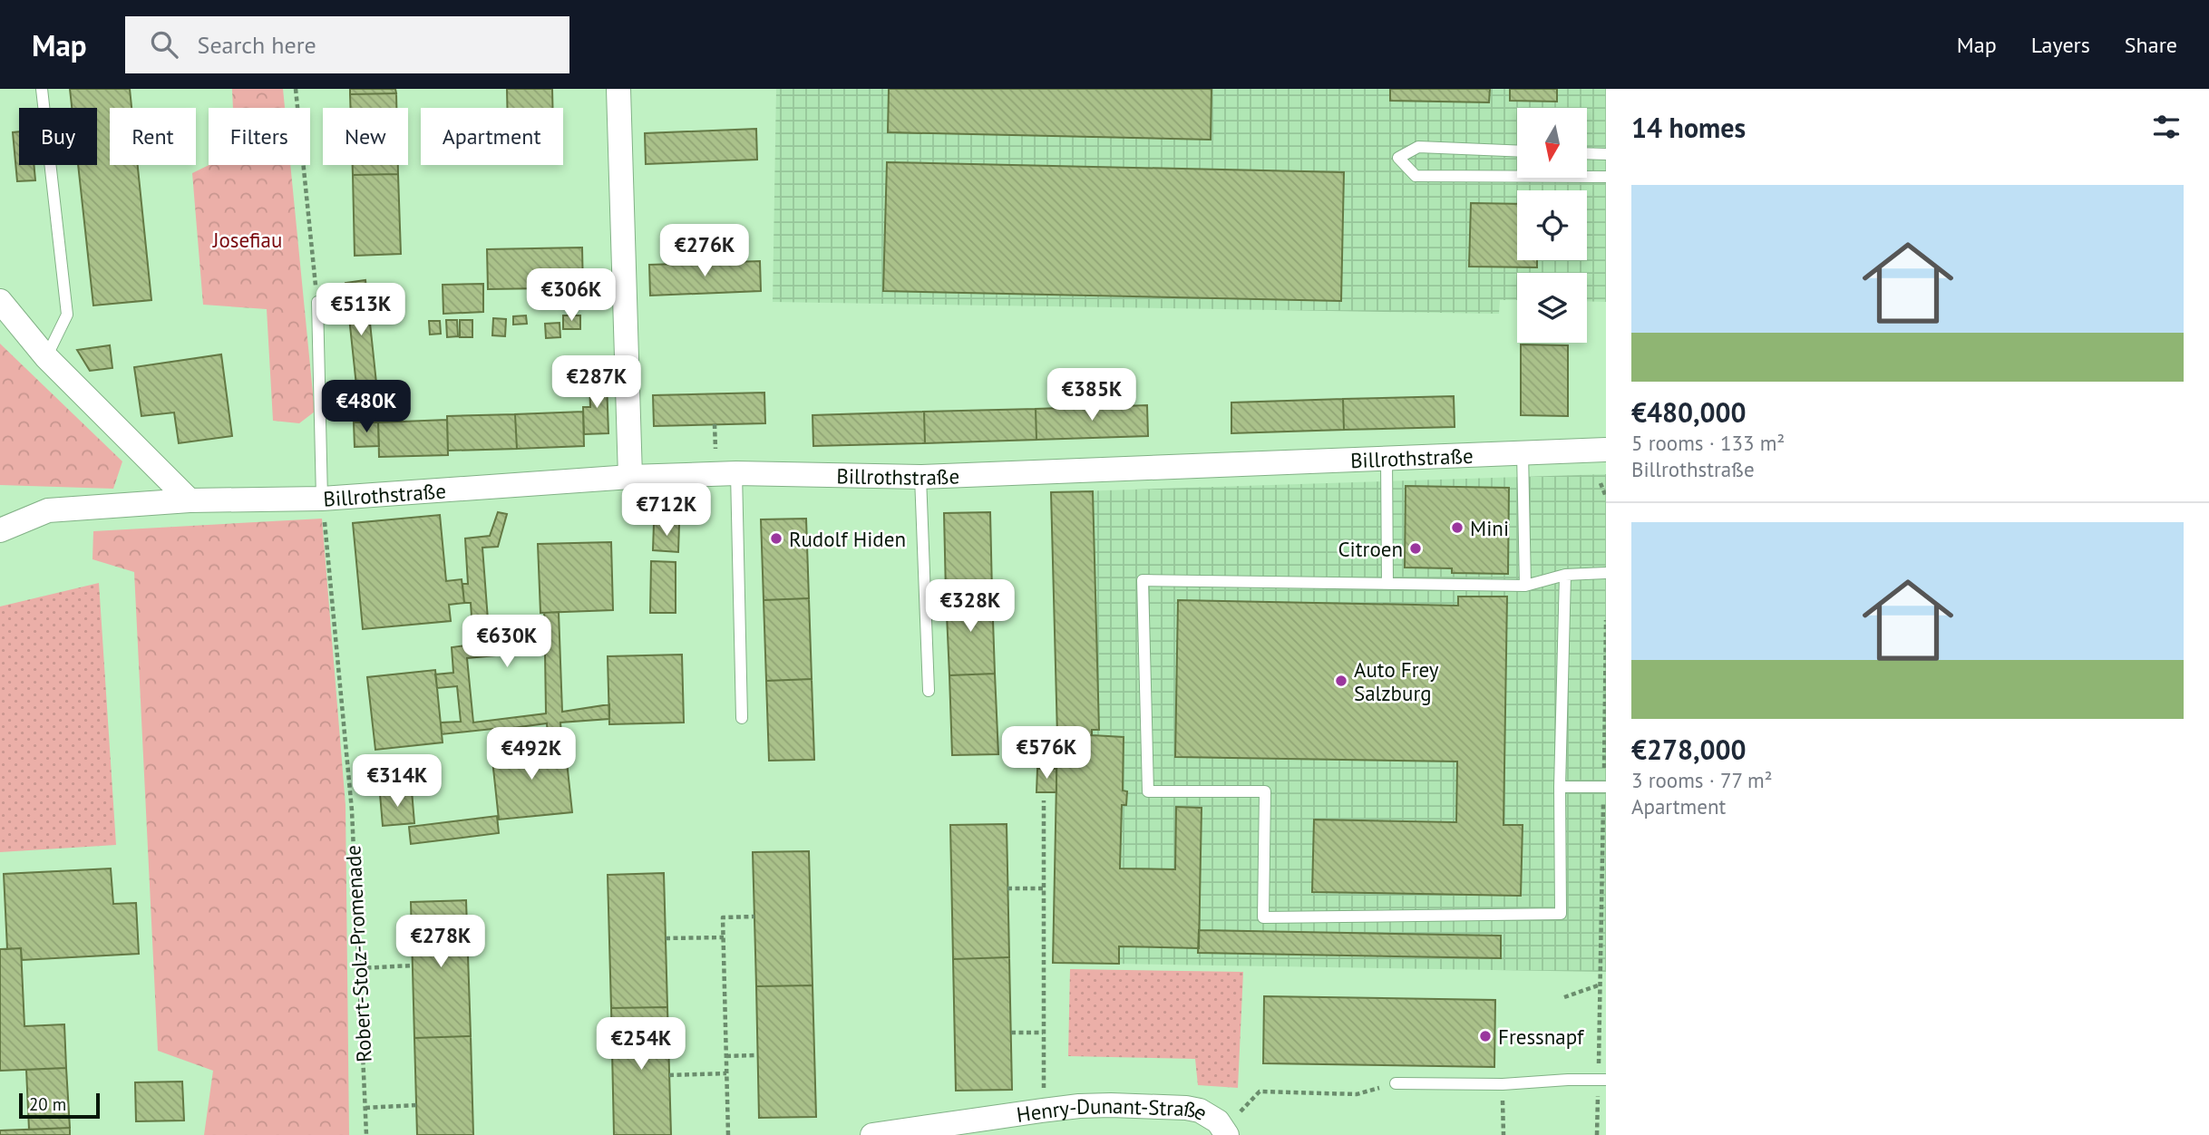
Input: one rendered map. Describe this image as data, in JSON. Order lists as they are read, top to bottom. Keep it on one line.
{"streets":{"street":["Billrothstraße","Henry-Dunant-Straße"],"path":["Robert-Stolz-Promenade"]},"crossings":[["Billrothstraße","Robert-Stolz-Promenade"]],"parks":["Josefiau"],"places":["Mini","Rudolf Hiden","Citroen","Auto Frey Salzburg","Fressnapf"],"scale_bar":"20 m","north":"bottom","page":{"header":"Map","search":"Search here","nav":["Map","Layers","Share"],"heading":"14 homes","chip":["Buy","Rent","Filters","New","Apartment"],"list":[{"name":"€480,000","note":"5 rooms · 133 m² · Billrothstraße"},{"name":"€278,000","note":"3 rooms · 77 m² · Apartment"}],"price":["€276K","€306K","€513K","€287K","€385K","€480K","€712K","€328K","€630K","€576K","€492K","€314K","€278K","€254K"],"scale":"20 m"}}
